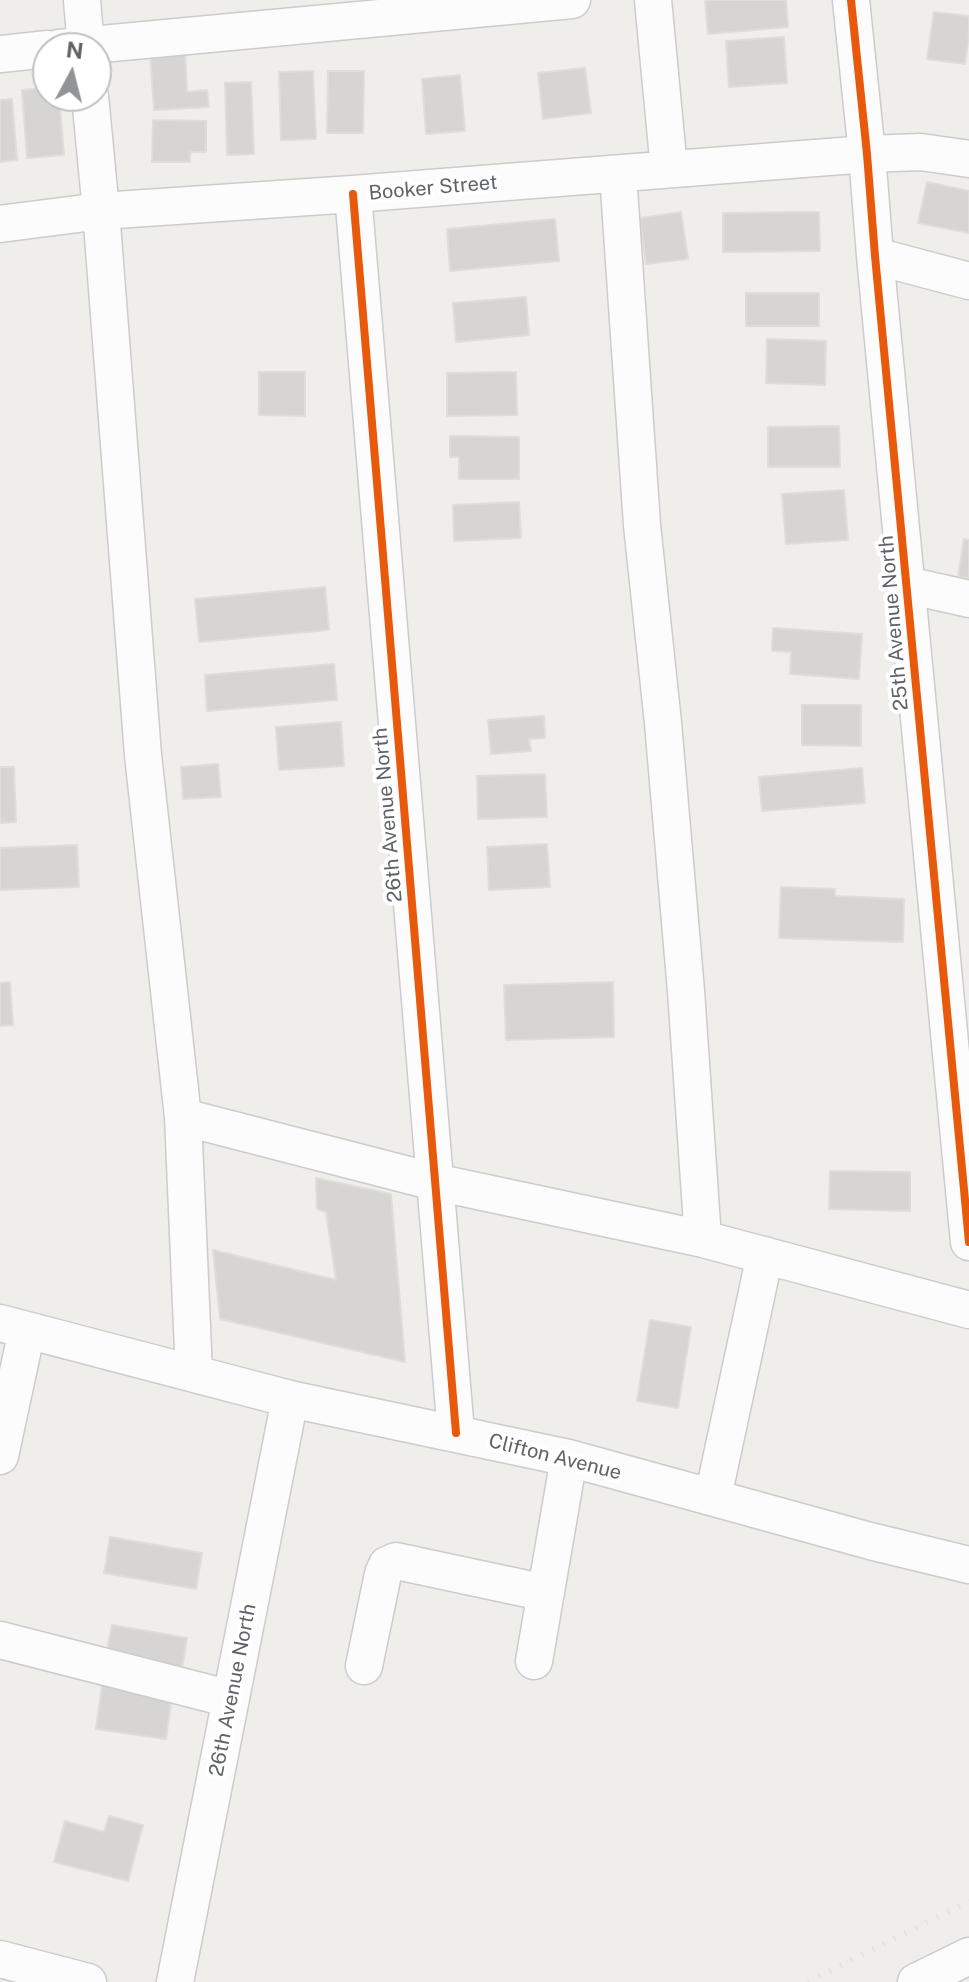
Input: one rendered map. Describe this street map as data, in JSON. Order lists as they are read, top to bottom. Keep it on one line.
{"streets":{"street":["Booker Street","25th Avenue North","26th Avenue North","Clifton Avenue"]},"crossings":[["Booker Street","25th Avenue North"],["Booker Street","26th Avenue North"],["26th Avenue North","Clifton Avenue"]],"north":"top"}
